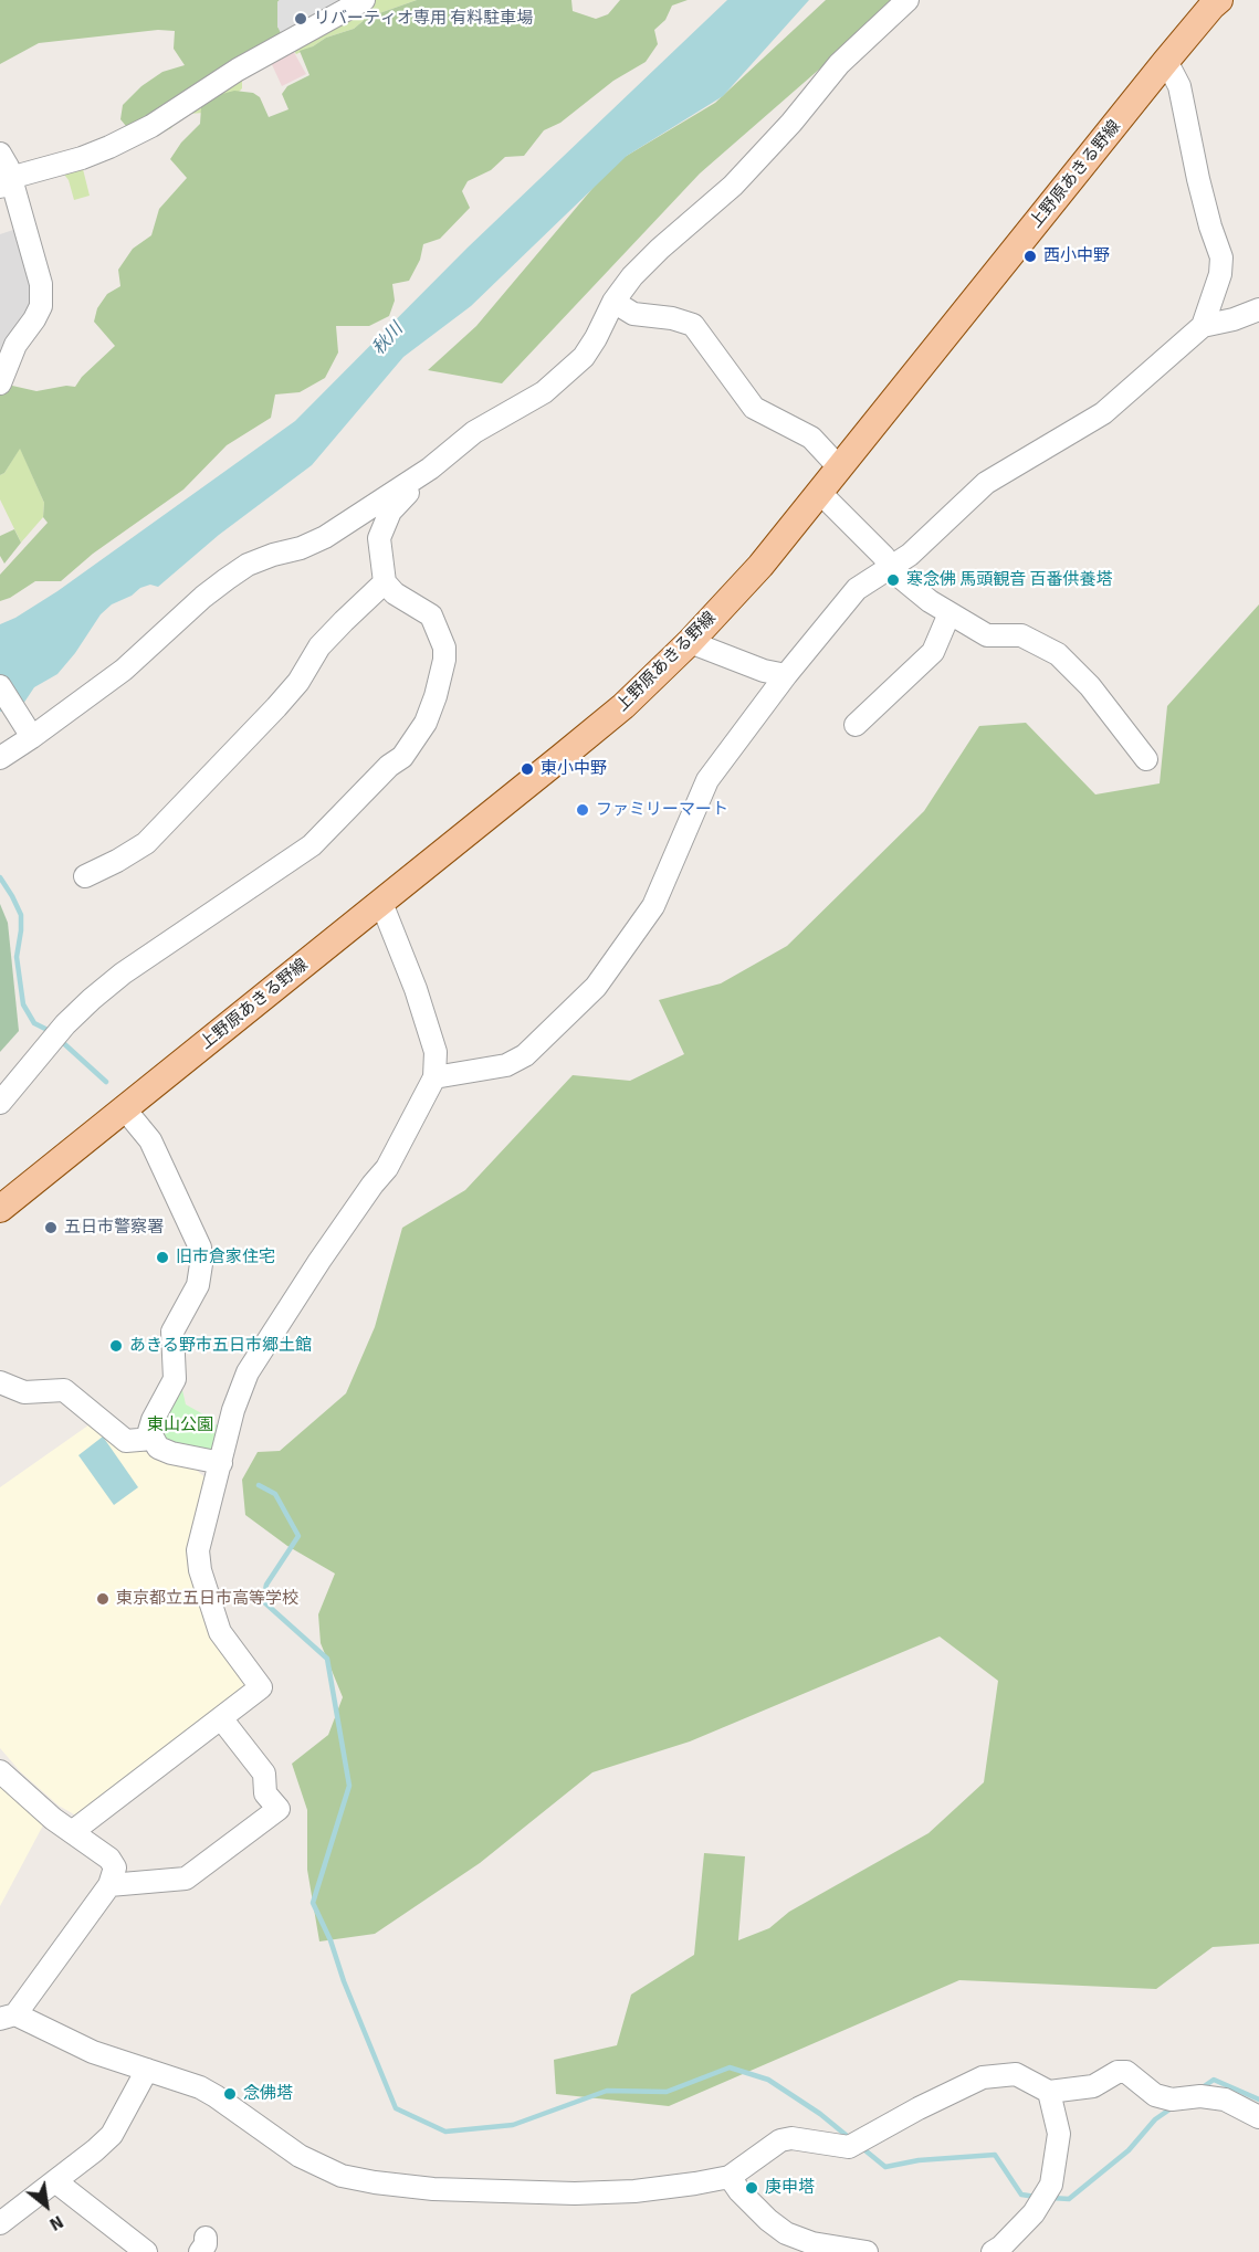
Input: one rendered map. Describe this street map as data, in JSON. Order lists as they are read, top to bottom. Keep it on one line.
{"streets":{"main road":["上野原あきる野線"]},"water":["秋川"],"parks":["東山公園"],"places":["リバーティオ専用 有料駐車場","西小中野","寒念佛 馬頭観音 百番供養塔","東小中野","ファミリーマート","五日市警察署","旧市倉家住宅","あきる野市五日市郷土館","東京都立五日市高等学校","念佛塔","庚申塔"],"north":"bottom right"}
